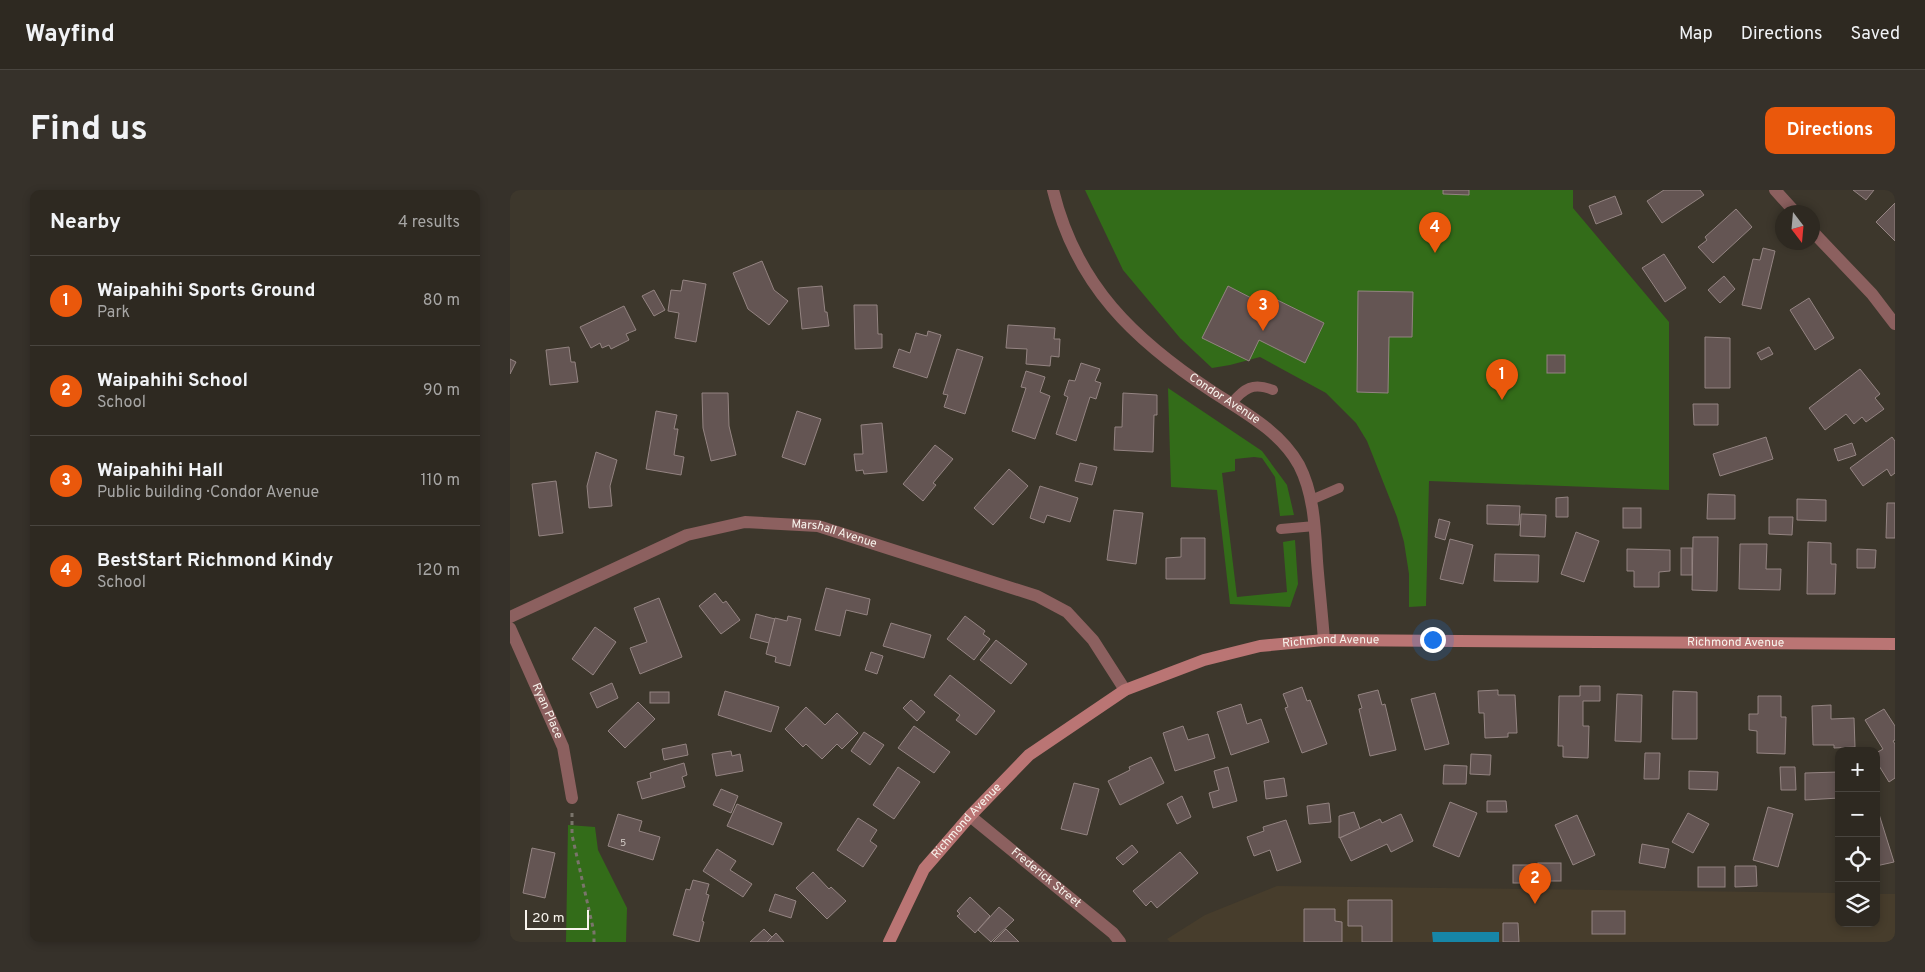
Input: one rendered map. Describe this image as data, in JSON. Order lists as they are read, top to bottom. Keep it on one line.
{"streets":{"street":["Condor Avenue","Marshall Avenue","Richmond Avenue","Ryan Place","Frederick Street"]},"crossings":[["Condor Avenue","Richmond Avenue"],["Marshall Avenue","Richmond Avenue"],["Richmond Avenue","Frederick Street"]],"house_numbers":["5"],"scale_bar":"20 m","north":"bottom","page":{"header":"Wayfind","nav":["Map","Directions","Saved"],"buttons":"Directions","title":"Find us","heading":["Nearby","4 results"],"pins":["4","3","1","2"],"list":[{"mark":"1","name":"Waipahihi Sports Ground","note":"Park","value":"80 m"},{"mark":"2","name":"Waipahihi School","note":"School","value":"90 m"},{"mark":"3","name":"Waipahihi Hall","note":"Public building · Condor Avenue","value":"110 m"},{"mark":"4","name":"BestStart Richmond Kindy","note":"School","value":"120 m"}],"map_buttons":["+","−"],"scale":"20 m"}}
